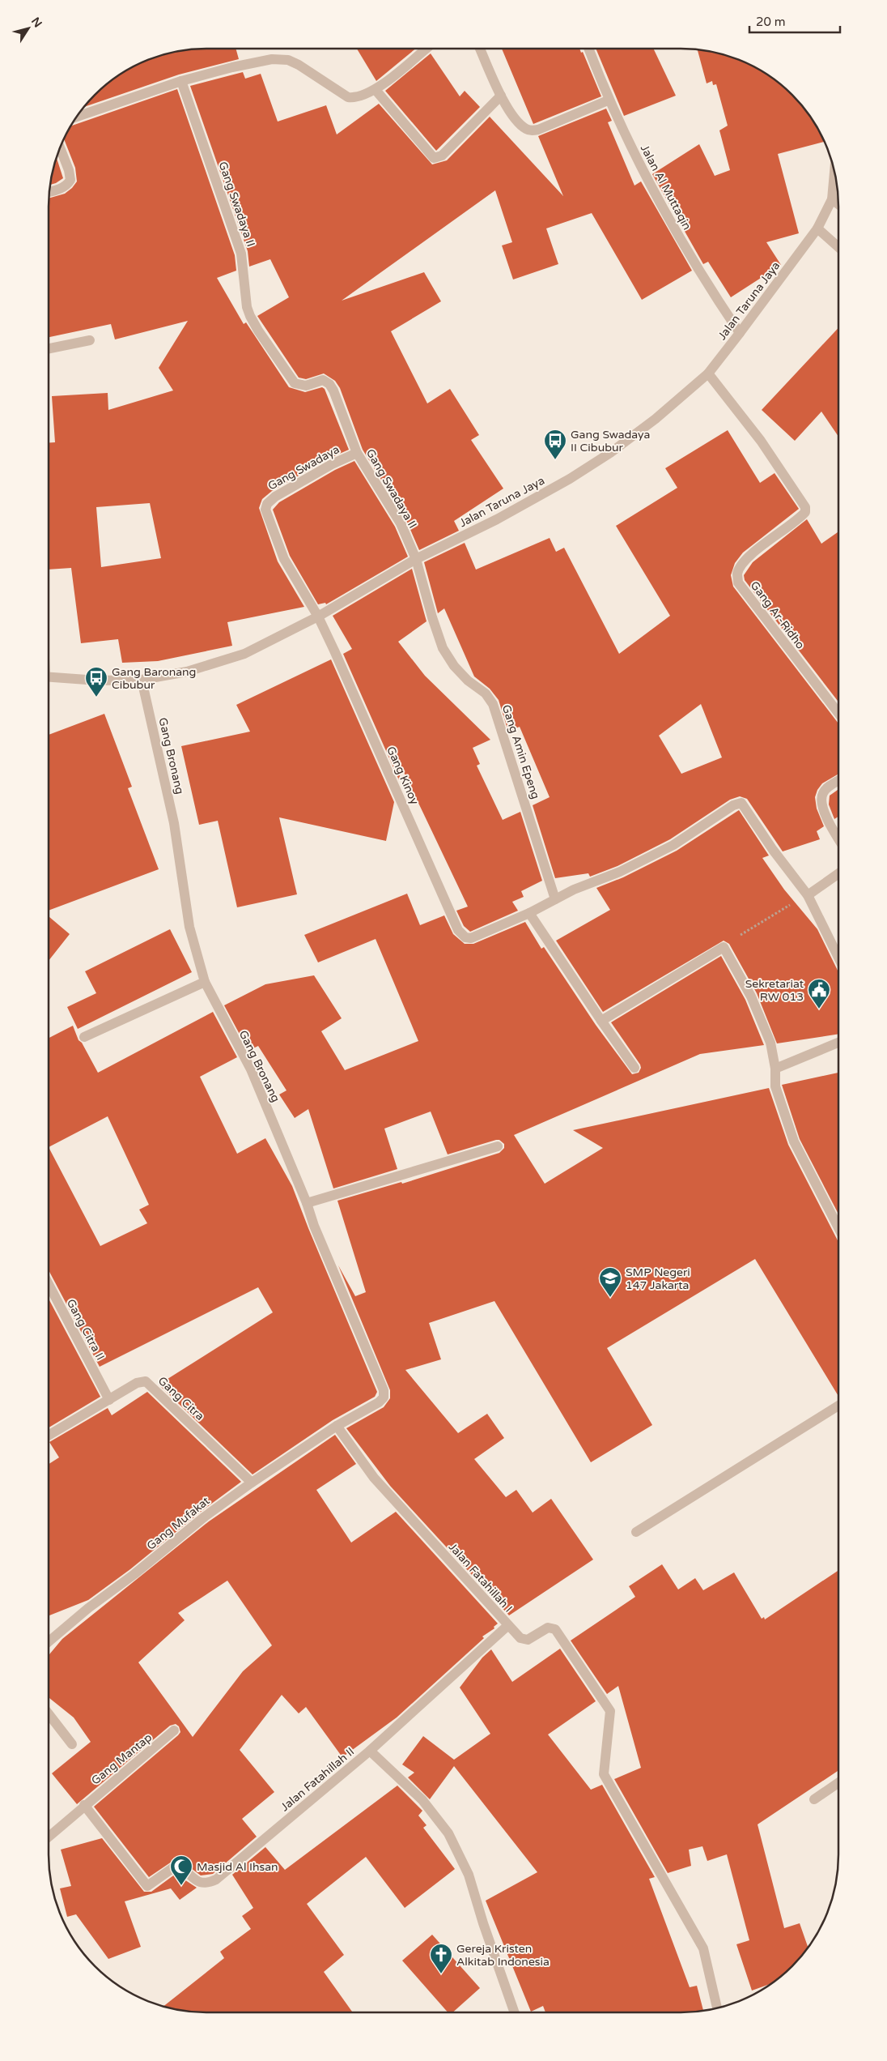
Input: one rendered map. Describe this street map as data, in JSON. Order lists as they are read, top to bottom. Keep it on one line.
{"streets":{"street":["Jalan Al Muttaqin","Gang Swadaya II","Jalan Taruna Jaya","Gang Swadaya","Gang Ar-Ridho","Gang Amin Epeng","Gang Bronang","Gang Kinoy","Gang Citra II","Gang Citra","Gang Mufakat","Jalan Fatahillah I","Gang Mantap","Jalan Fatahillah II"]},"crossings":[["Jalan Al Muttaqin","Jalan Taruna Jaya"],["Gang Swadaya II","Jalan Taruna Jaya"],["Gang Swadaya II","Gang Swadaya"],["Gang Swadaya II","Gang Amin Epeng"],["Jalan Taruna Jaya","Gang Swadaya"],["Jalan Taruna Jaya","Gang Ar-Ridho"],["Jalan Taruna Jaya","Gang Amin Epeng"],["Jalan Taruna Jaya","Gang Bronang"],["Jalan Taruna Jaya","Gang Kinoy"],["Gang Swadaya","Gang Kinoy"],["Gang Bronang","Gang Mufakat"],["Gang Bronang","Jalan Fatahillah I"],["Gang Citra II","Gang Citra"],["Gang Citra","Gang Mufakat"],["Gang Mufakat","Jalan Fatahillah I"],["Gang Mantap","Jalan Fatahillah II"]],"places":{"bus stop":["Gang Swadaya II Cibubur","Gang Baronang Cibubur"],"public building":["Sekretariat RW 013"],"school or university":["SMP Negeri 147 Jakarta"],"mosque":["Masjid Al Ihsan"],"church":["Gereja Kristen Alkitab Indonesia"]},"scale_bar":"20 m","north":"top right"}
